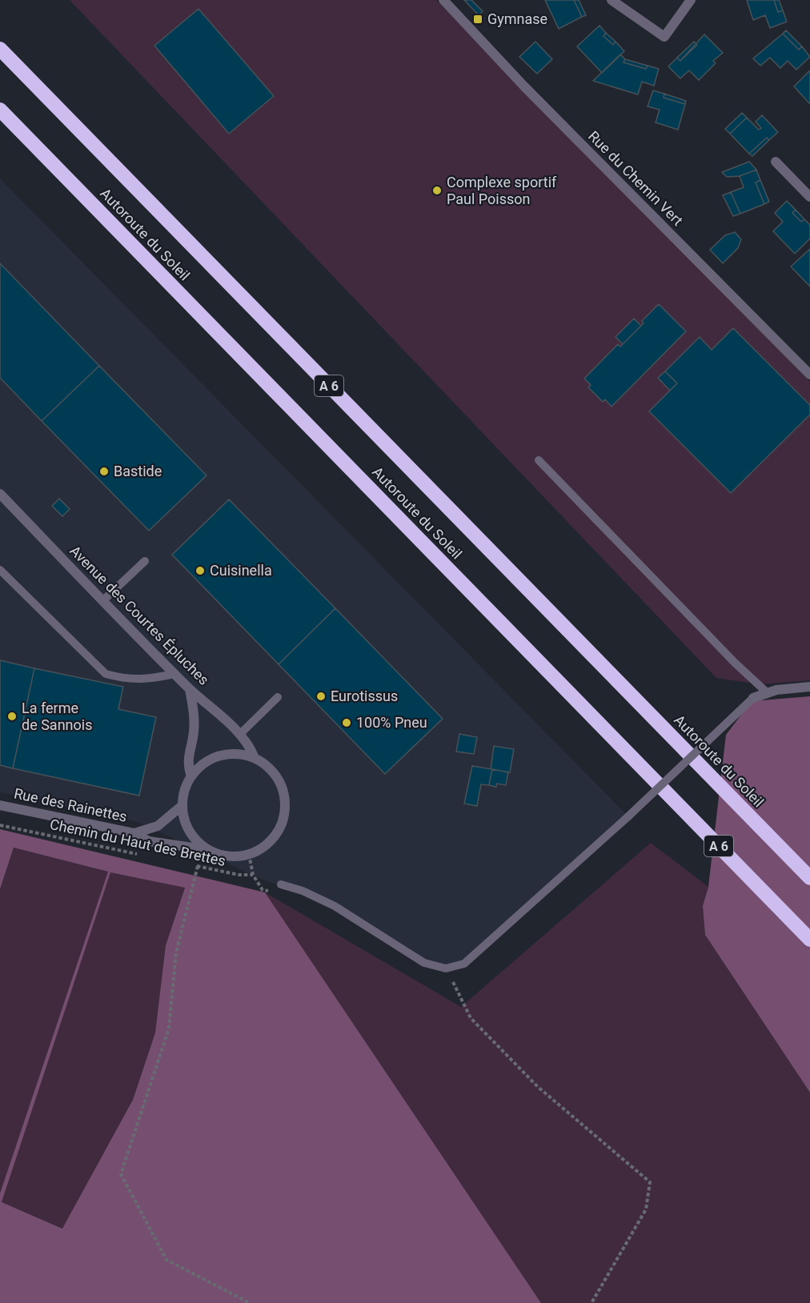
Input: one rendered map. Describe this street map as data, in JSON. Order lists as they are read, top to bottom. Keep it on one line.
{"streets":{"highway":["Autoroute du Soleil","A 6"],"street":["Rue du Chemin Vert","Avenue des Courtes Épluches","Rue des Rainettes"],"path":["Chemin du Haut des Brettes"]},"crossings":[["Avenue des Courtes Épluches","Rue des Rainettes"]],"places":{"transit":["Gymnase"],"other":["Complexe sportif Paul Poisson","Bastide","Cuisinella","Eurotissus","La ferme de Sannois","100% Pneu"]}}
